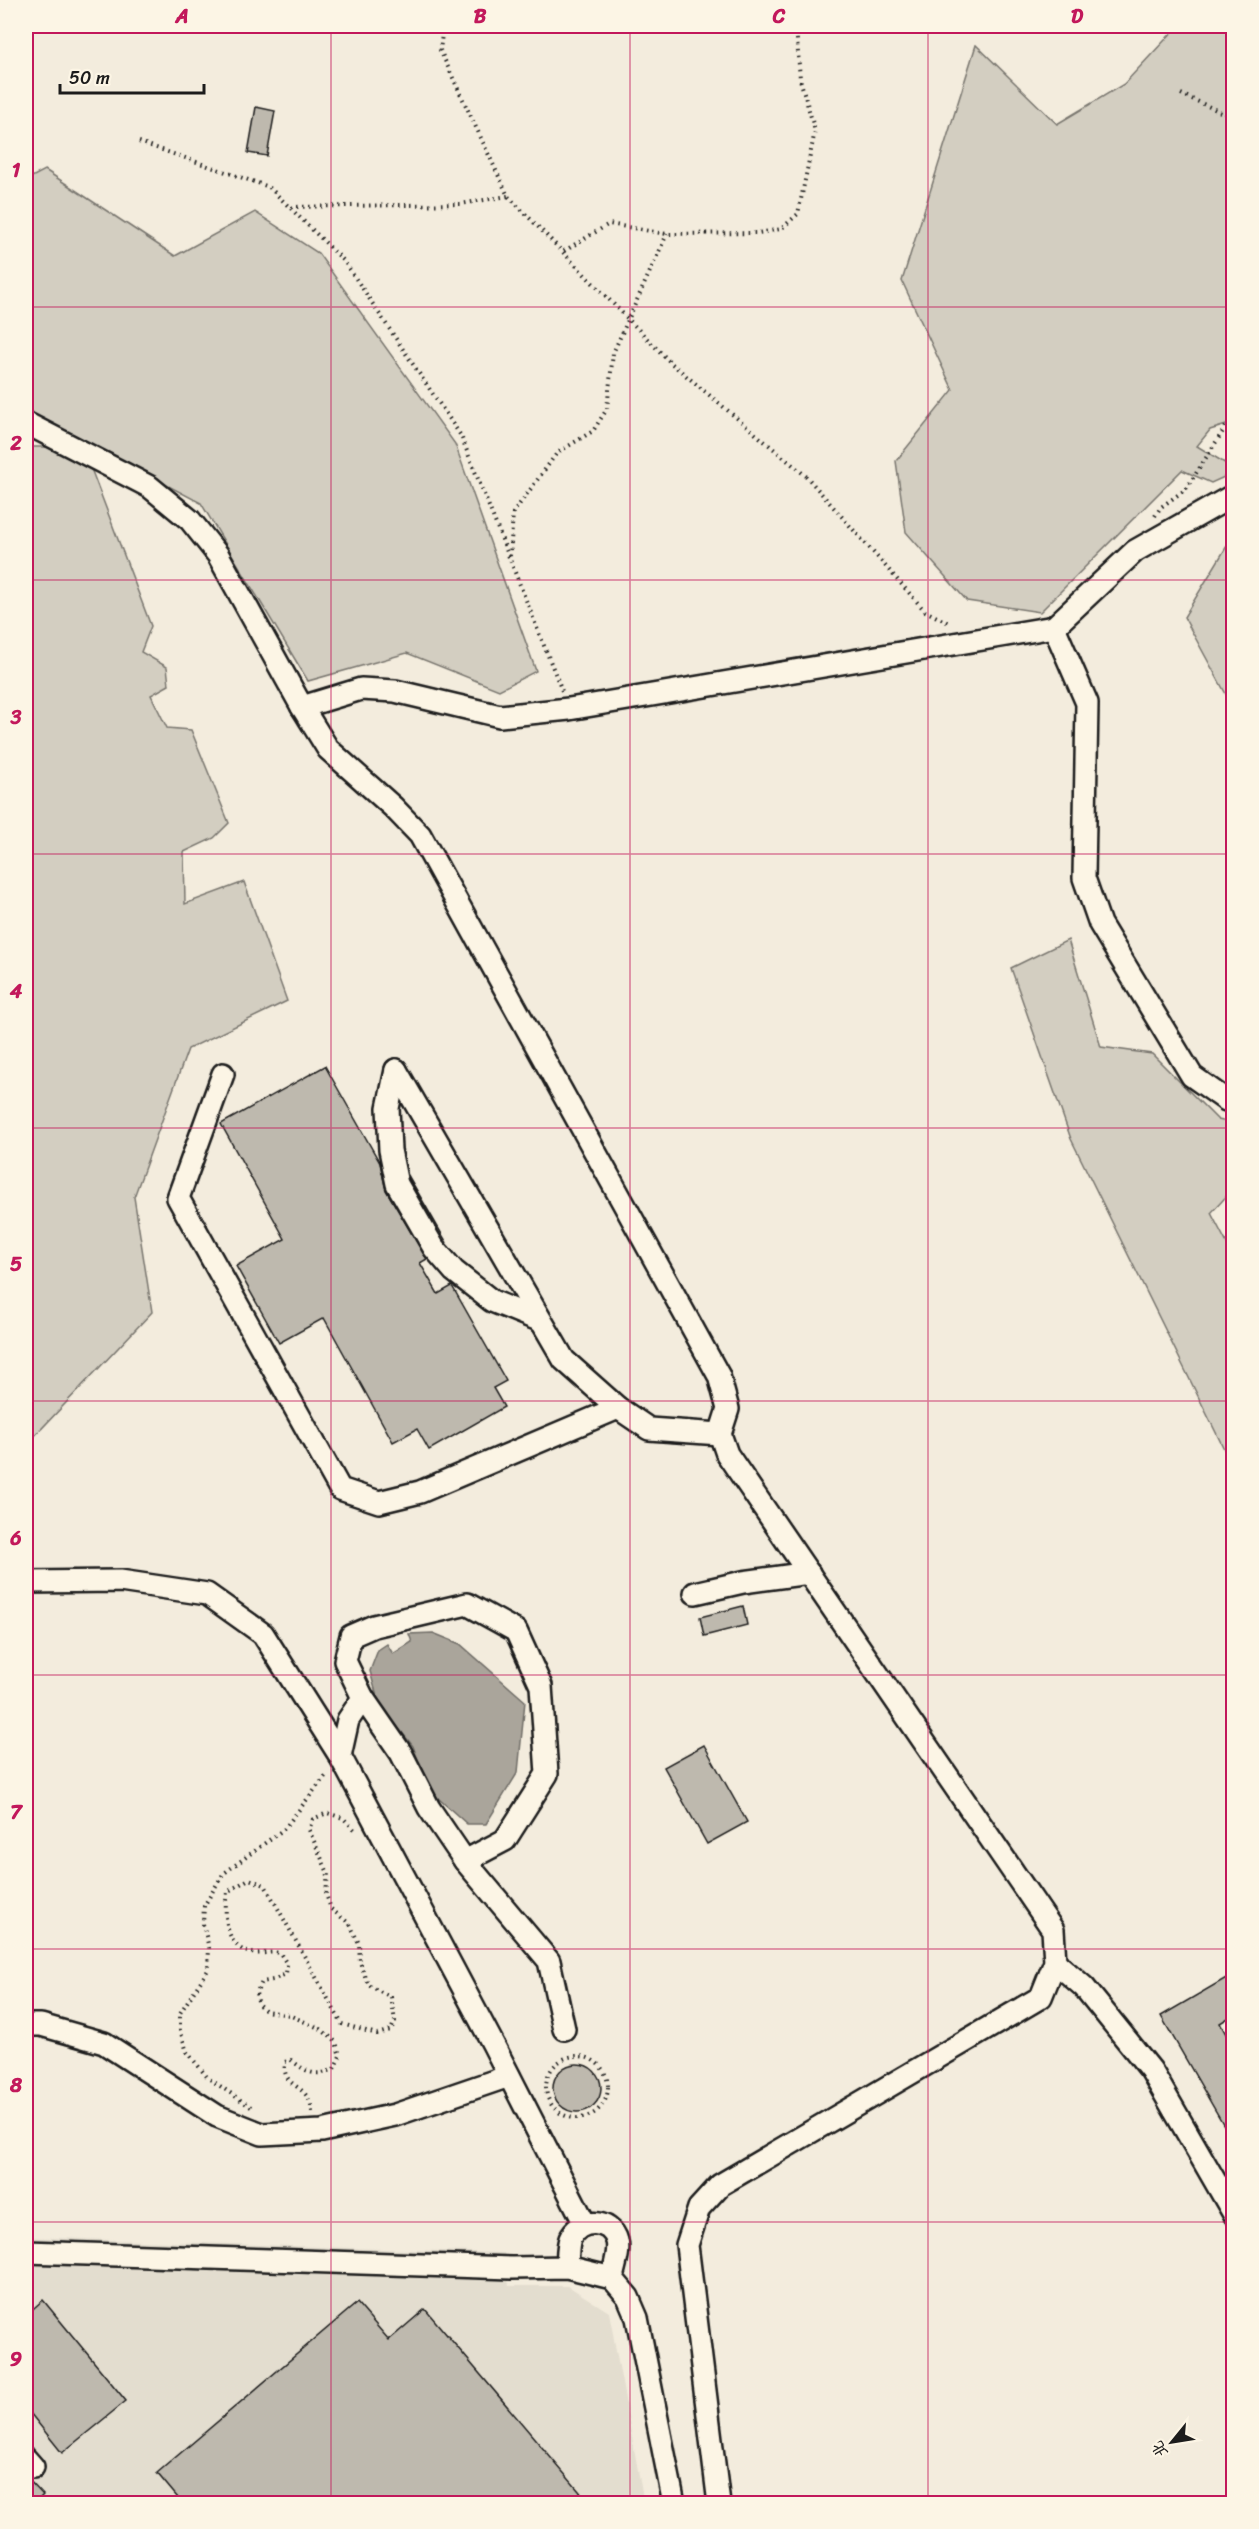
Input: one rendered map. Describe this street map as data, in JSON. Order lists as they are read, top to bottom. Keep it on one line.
{"scale_bar":"50 m","north":"bottom left","grid":{"columns":["A","B","C","D"],"rows":["1","2","3","4","5","6","7","8","9"]}}
